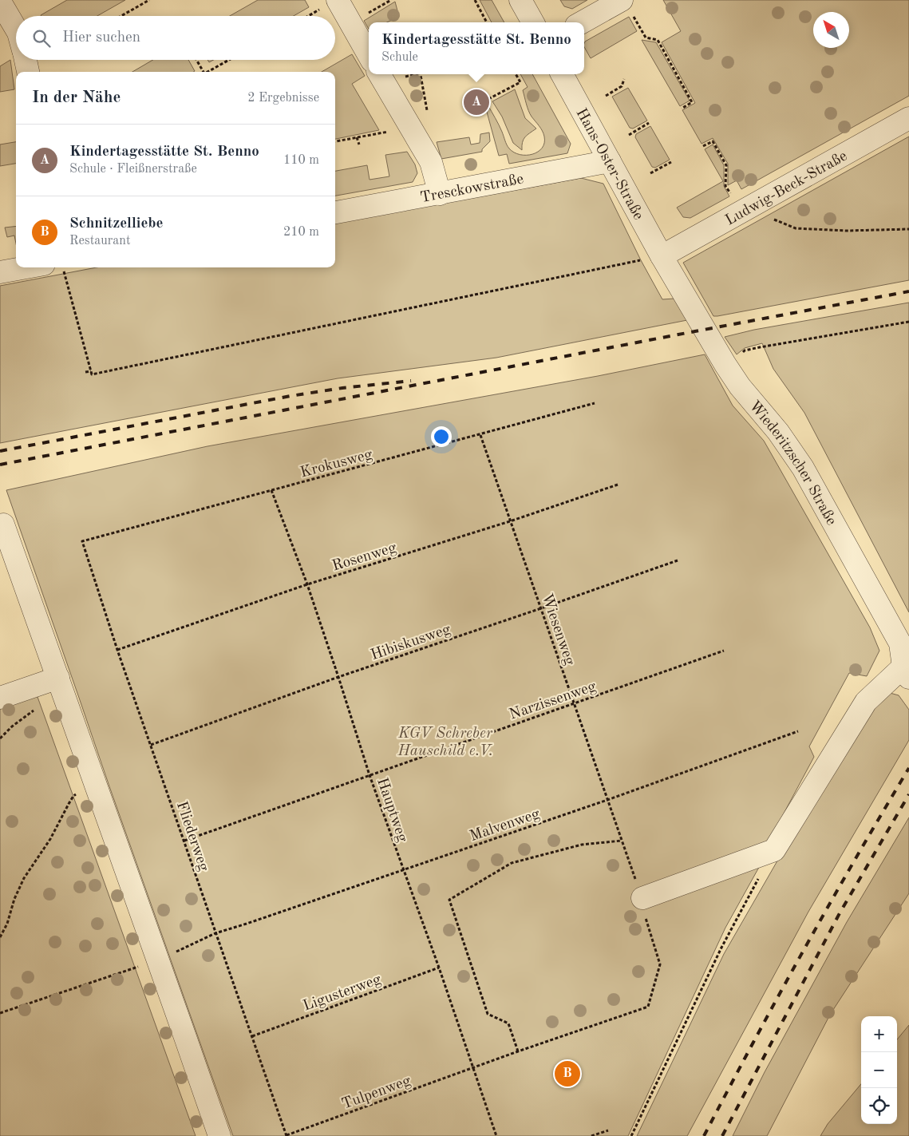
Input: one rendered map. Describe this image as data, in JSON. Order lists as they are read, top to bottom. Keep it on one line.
{"streets":{"street":["Hans-Oster-Straße","Ludwig-Beck-Straße","Tresckowstraße","Wiederitzscher Straße"],"path":["Krokusweg","Rosenweg","Wiesenweg","Hibiskusweg","Narzissenweg","Hauptweg","Malvenweg","Fliederweg","Ligusterweg","Tulpenweg"]},"crossings":[["Hans-Oster-Straße","Ludwig-Beck-Straße"],["Hans-Oster-Straße","Tresckowstraße"],["Hans-Oster-Straße","Wiederitzscher Straße"],["Ludwig-Beck-Straße","Wiederitzscher Straße"],["Krokusweg","Wiesenweg"],["Krokusweg","Hauptweg"],["Krokusweg","Fliederweg"],["Rosenweg","Wiesenweg"],["Rosenweg","Hauptweg"],["Rosenweg","Fliederweg"],["Wiesenweg","Hibiskusweg"],["Wiesenweg","Narzissenweg"],["Wiesenweg","Malvenweg"],["Wiesenweg","Tulpenweg"],["Hibiskusweg","Hauptweg"],["Hibiskusweg","Fliederweg"],["Narzissenweg","Hauptweg"],["Narzissenweg","Fliederweg"],["Hauptweg","Malvenweg"],["Hauptweg","Ligusterweg"],["Hauptweg","Tulpenweg"],["Malvenweg","Fliederweg"],["Fliederweg","Ligusterweg"],["Fliederweg","Tulpenweg"]],"parks":["KGV Schreber Hauschild e.V."],"north":"top left","page":{"search":"Hier suchen","popup":["Kindertagesstätte St. Benno","Schule"],"heading":["In der Nähe","2 Ergebnisse"],"pins":["A","B"],"list":[{"mark":"A","name":"Kindertagesstätte St. Benno","note":"Schule · Fleißnerstraße","value":"110 m"},{"mark":"B","name":"Schnitzelliebe","note":"Restaurant","value":"210 m"}],"map_buttons":["+","−"]}}
